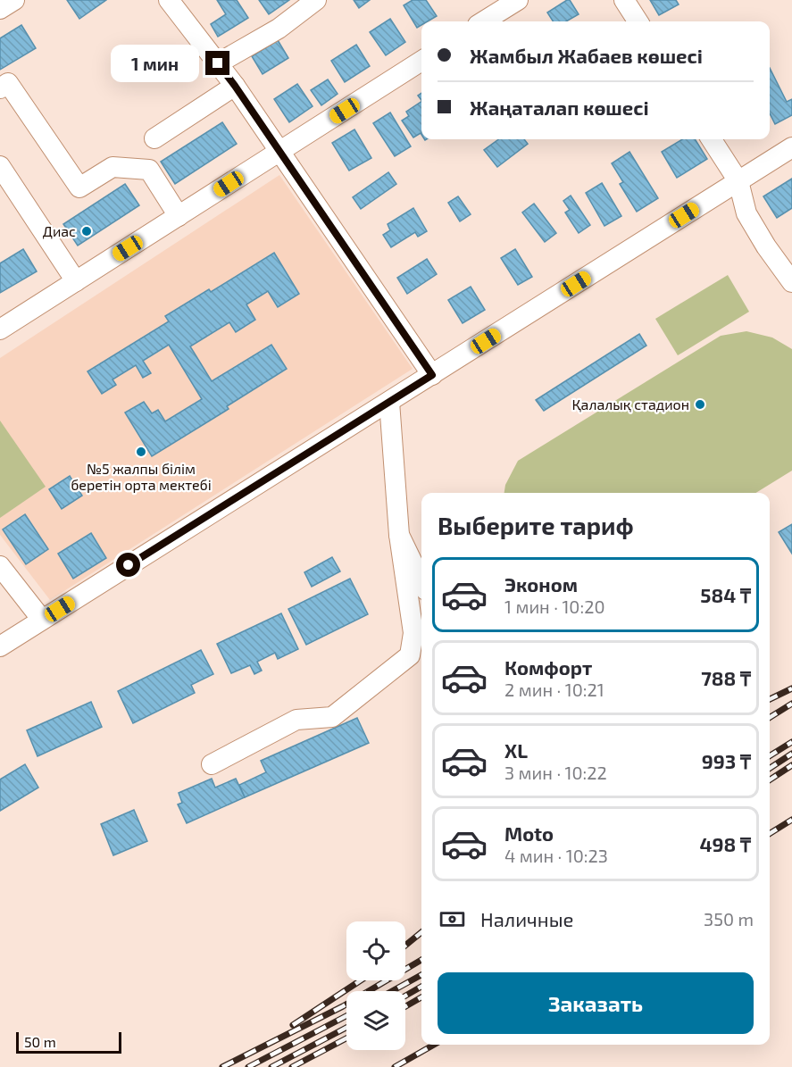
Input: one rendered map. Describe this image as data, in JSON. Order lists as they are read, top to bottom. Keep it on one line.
{"places":["Диас","Қалалық стадион","№5 жалпы білім беретін орта мектебі"],"scale_bar":"50 m","page":{"banner":["Жамбыл Жабаев көшесі","Жаңаталап көшесі"],"bubble":"1 мин","heading":"Выберите тариф","list":[{"name":"Эконом","note":"1 мин · 10:20","value":"584 ₸"},{"name":"Комфорт","note":"2 мин · 10:21","value":"788 ₸"},{"name":"XL","note":"3 мин · 10:22","value":"993 ₸"},{"name":"Moto","note":"4 мин · 10:23","value":"498 ₸"}],"pay":["Наличные","350 m"],"buttons":"Заказать","scale":"50 m"}}
